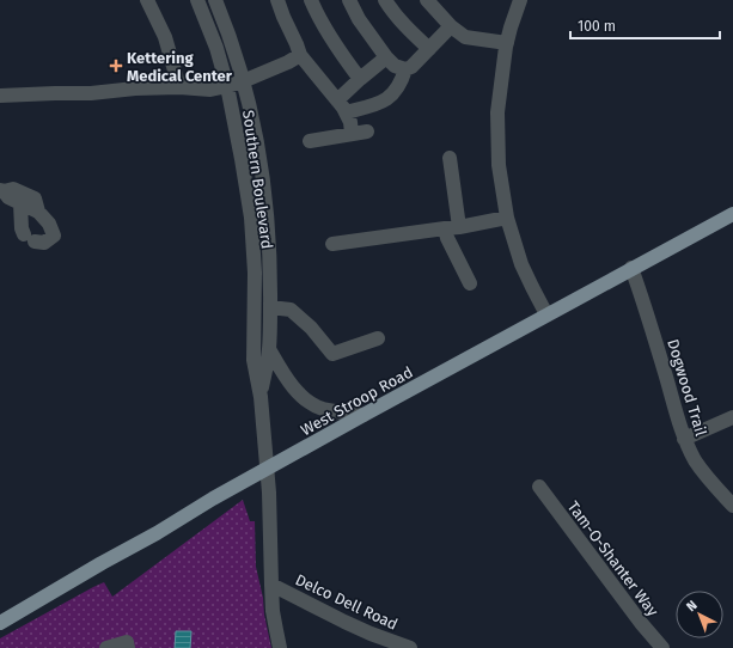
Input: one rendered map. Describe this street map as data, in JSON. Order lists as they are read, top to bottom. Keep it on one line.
{"streets":{"main road":["West Stroop Road"],"street":["Southern Boulevard","Dogwood Trail","Tam-O-Shanter Way","Delco Dell Road"]},"crossings":[["Southern Boulevard","West Stroop Road"],["Southern Boulevard","Delco Dell Road"],["Dogwood Trail","West Stroop Road"]],"places":{"health":["Kettering Medical Center"]},"scale_bar":"100 m","north":"top left"}
